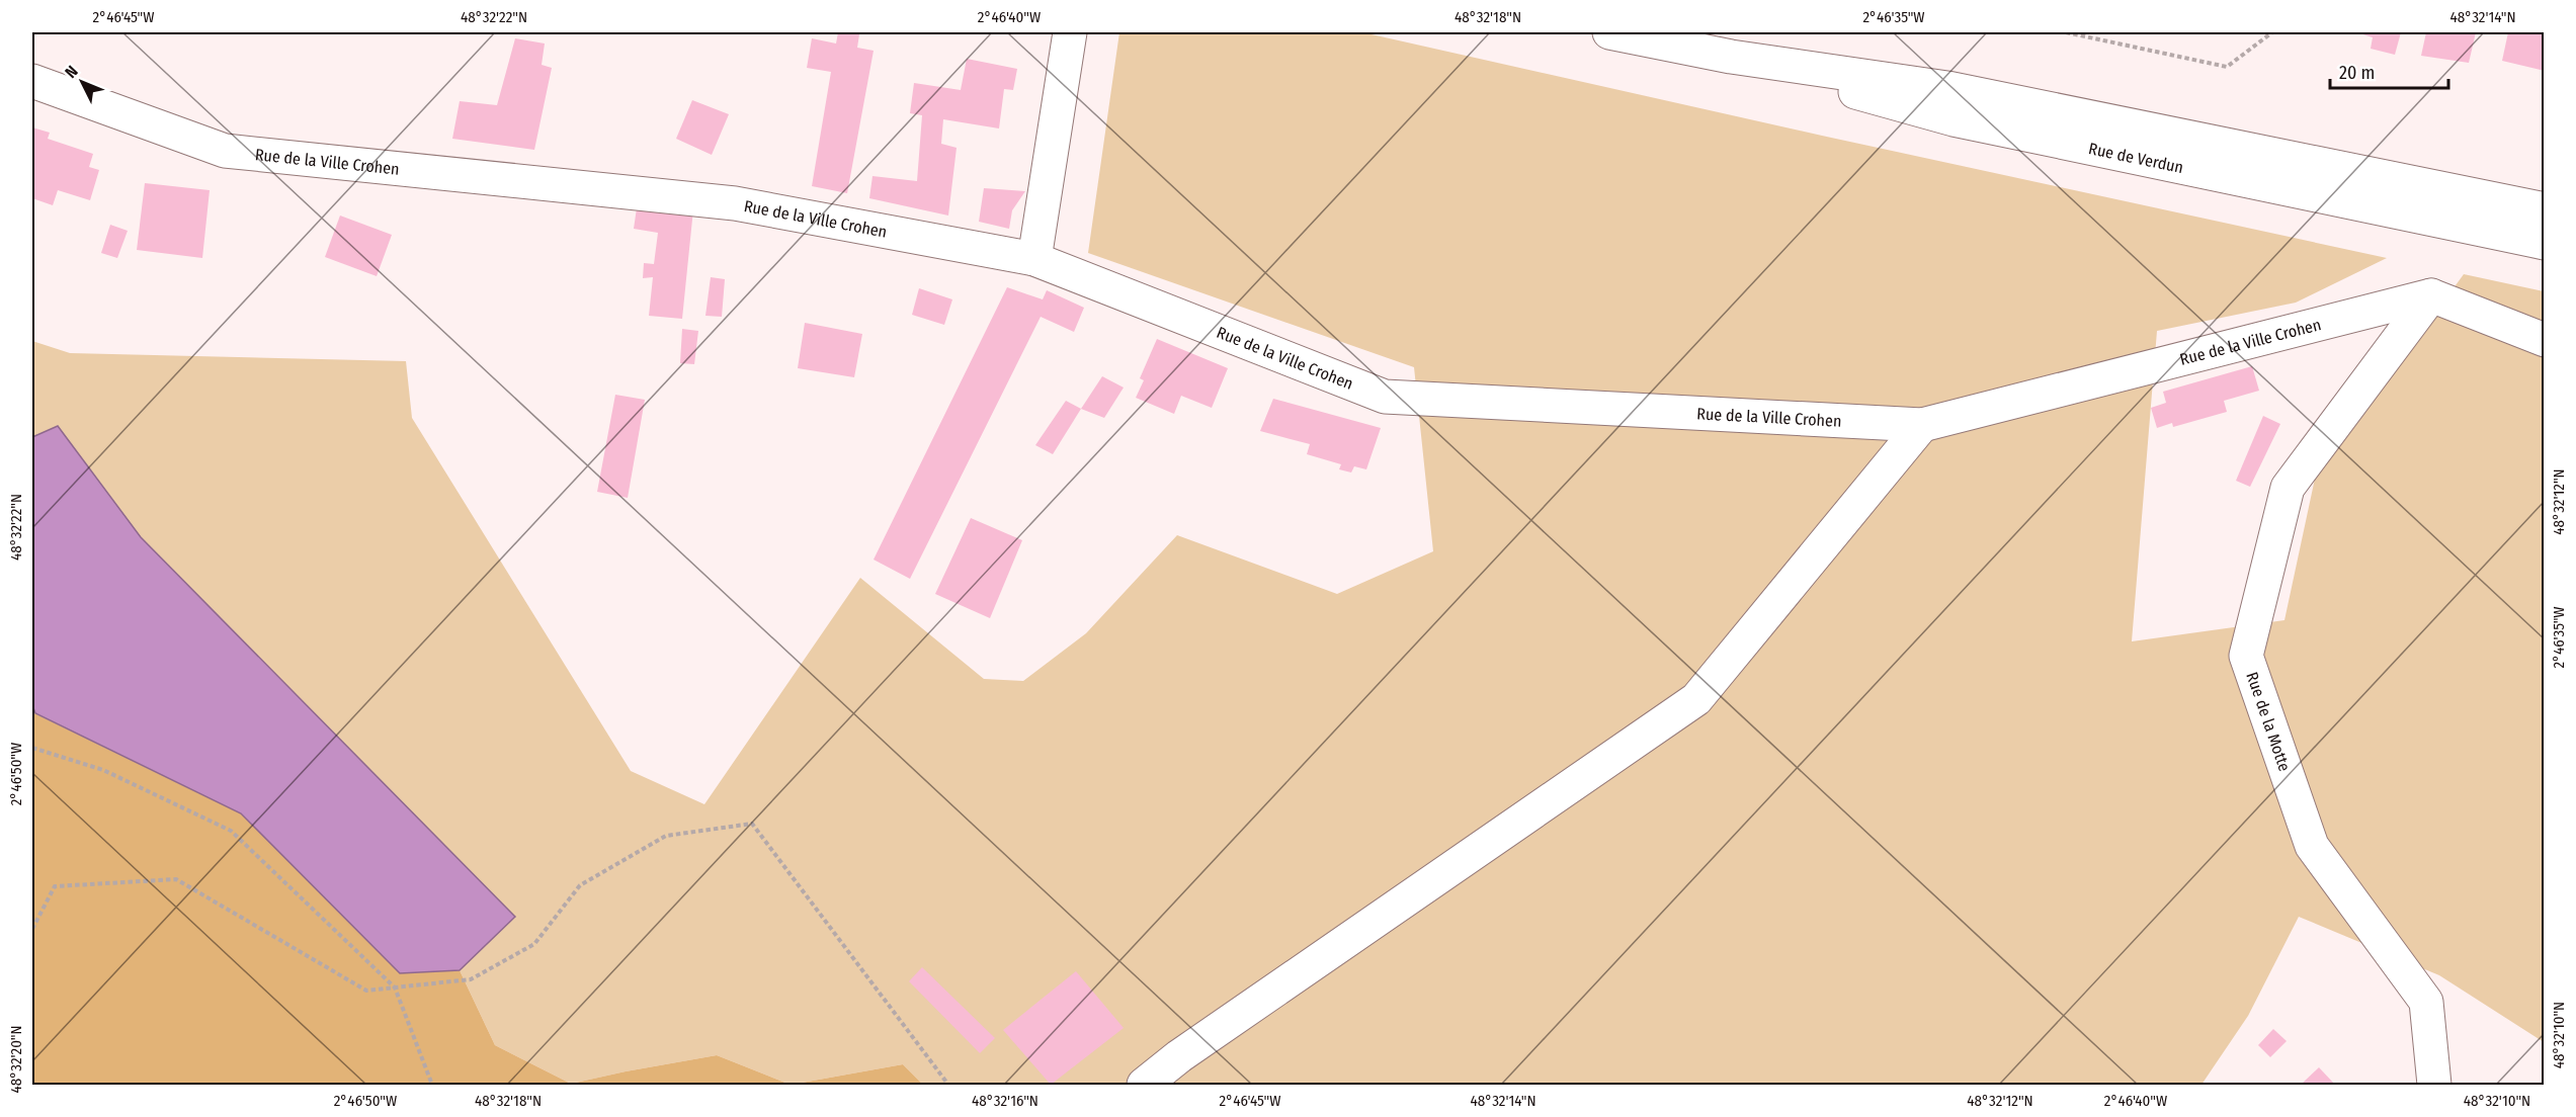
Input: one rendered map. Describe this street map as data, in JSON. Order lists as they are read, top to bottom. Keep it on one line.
{"streets":{"street":["Rue de Verdun","Rue de la Ville Crohen","Rue de la Motte"]},"crossings":[["Rue de la Ville Crohen","Rue de la Motte"]],"scale_bar":"20 m","north":"top left","coordinates":["2°46'45\"W","48°32'22\"N","2°46'40\"W","48°32'18\"N","2°46'35\"W","48°32'14\"N","48°32'12\"N","2°46'50\"W","48°32'10\"N","48°32'20\"N","48°32'16\"N"]}
